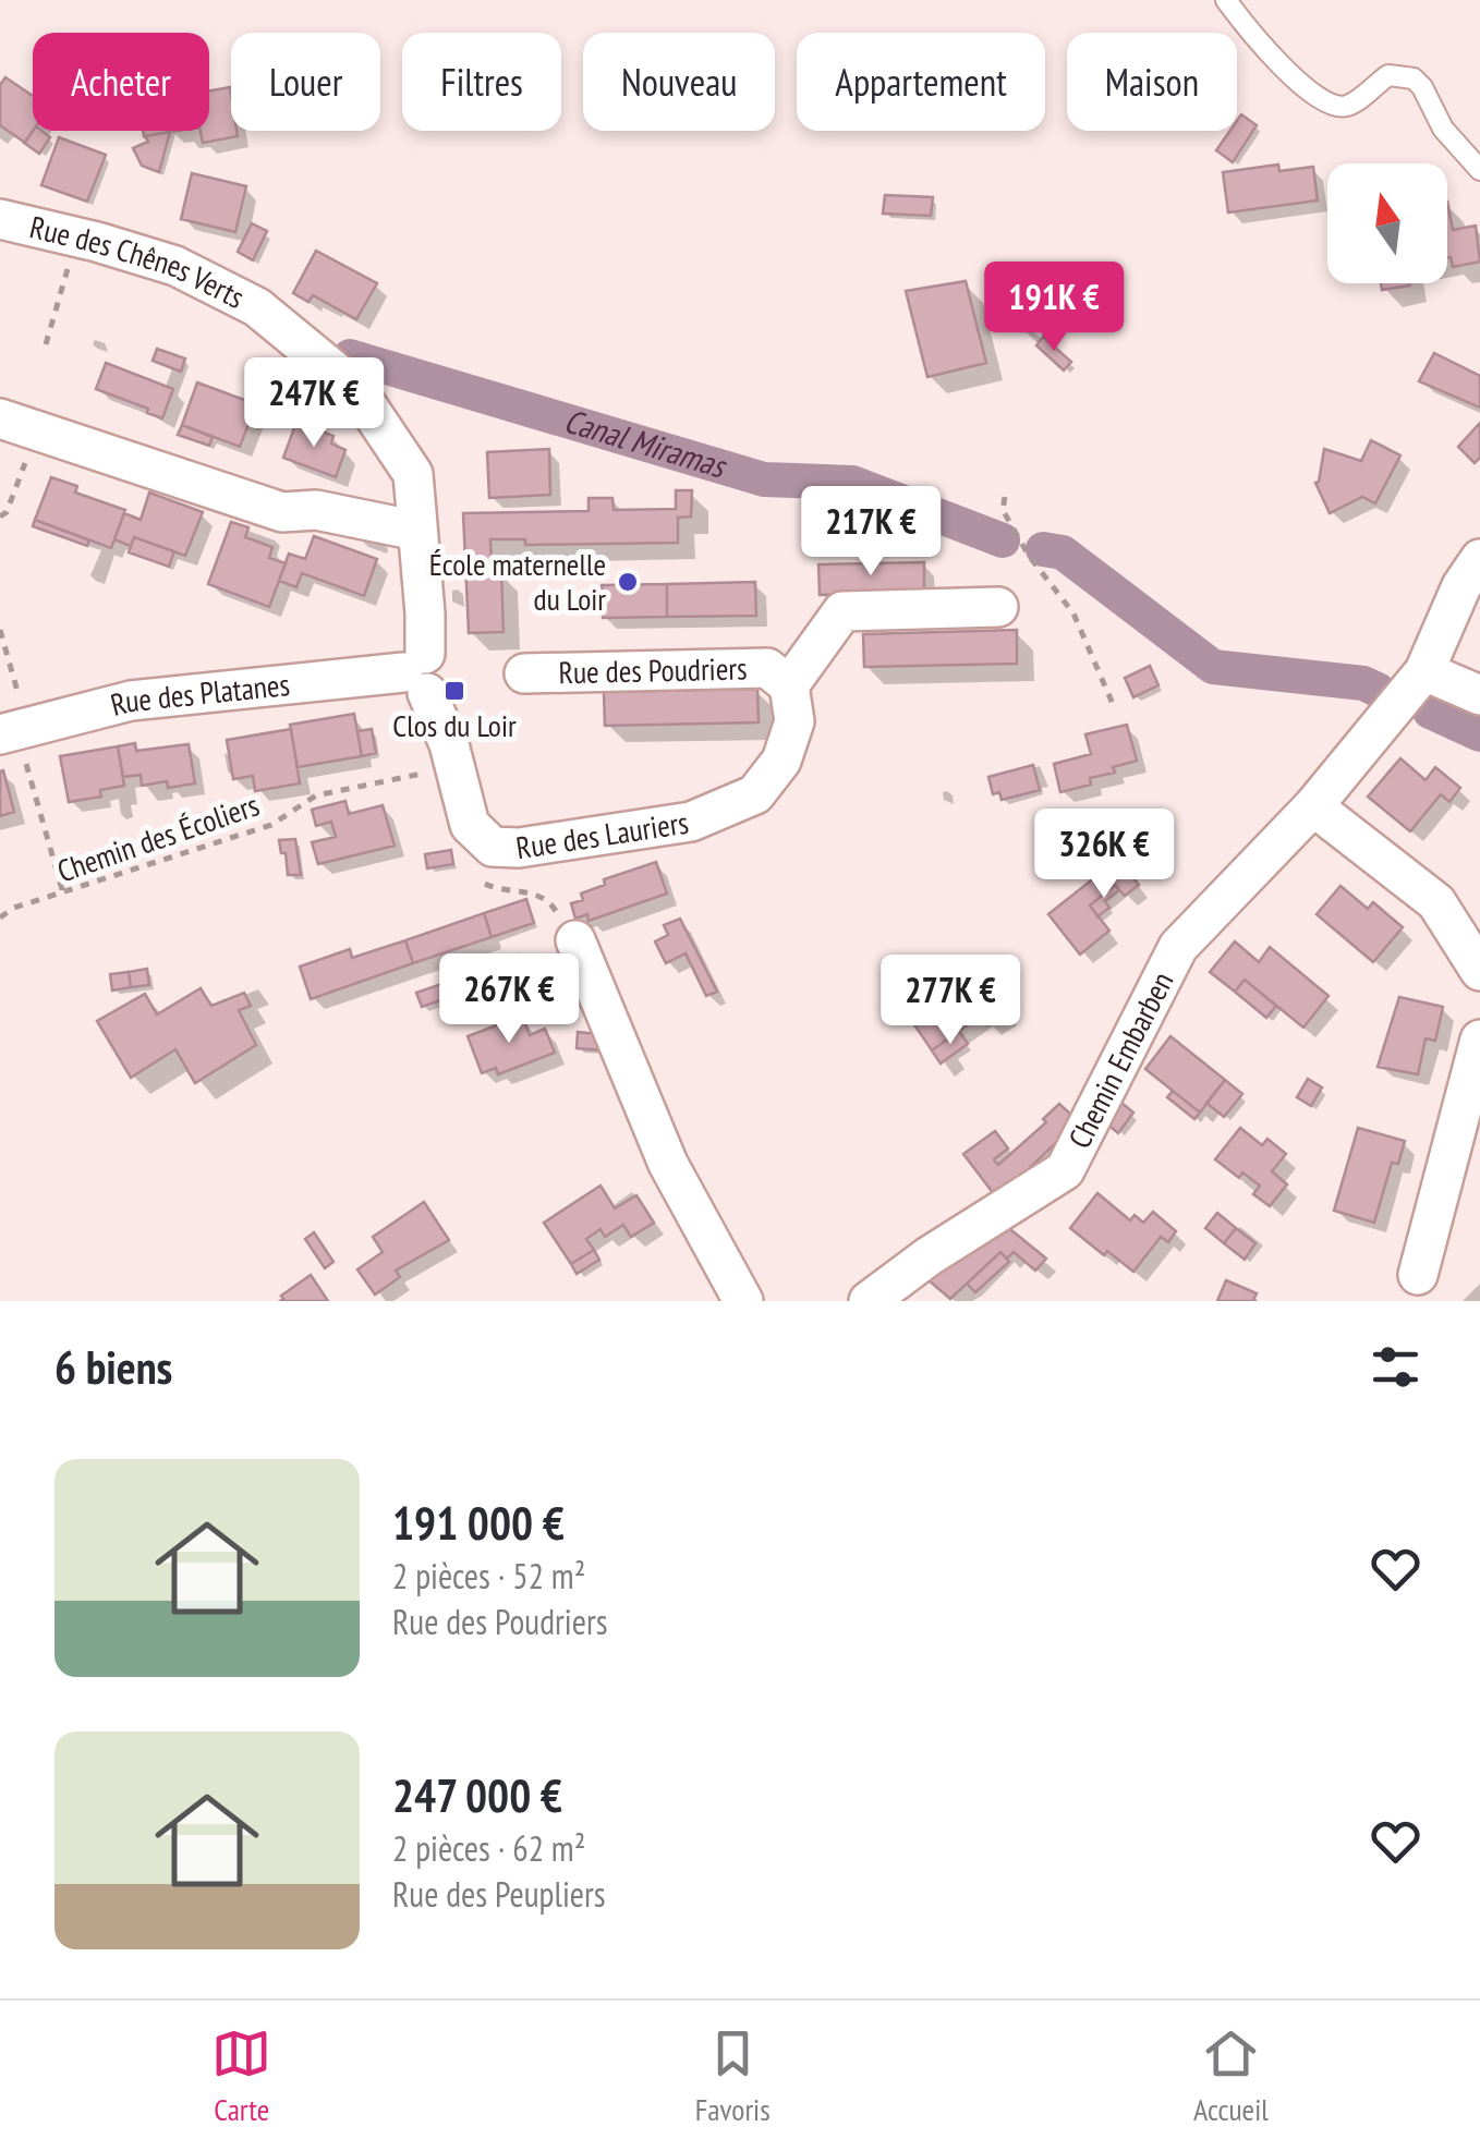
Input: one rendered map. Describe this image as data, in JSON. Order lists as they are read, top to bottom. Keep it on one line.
{"streets":{"street":["Rue des Chênes Verts","Rue des Poudriers","Rue des Platanes","Rue des Lauriers","Chemin Embarben"],"path":["Chemin des Écoliers"]},"crossings":[["Rue des Chênes Verts","Rue des Platanes"],["Rue des Chênes Verts","Rue des Lauriers"],["Rue des Poudriers","Rue des Lauriers"],["Rue des Platanes","Rue des Lauriers"],["Rue des Lauriers","Chemin des Écoliers"]],"water":["Canal Miramas"],"places":{"other":["École maternelle du Loir"],"transit":["Clos du Loir"]},"north":"top","page":{"chip":["Acheter","Louer","Filtres","Nouveau","Appartement","Maison"],"price":["191K €","247K €","217K €","326K €","267K €","277K €"],"heading":"6 biens","list":[{"name":"191 000 €","note":"2 pièces · 52 m² · Rue des Poudriers"},{"name":"247 000 €","note":"2 pièces · 62 m² · Rue des Peupliers"}],"tabs":["Carte","Favoris","Accueil"]}}
